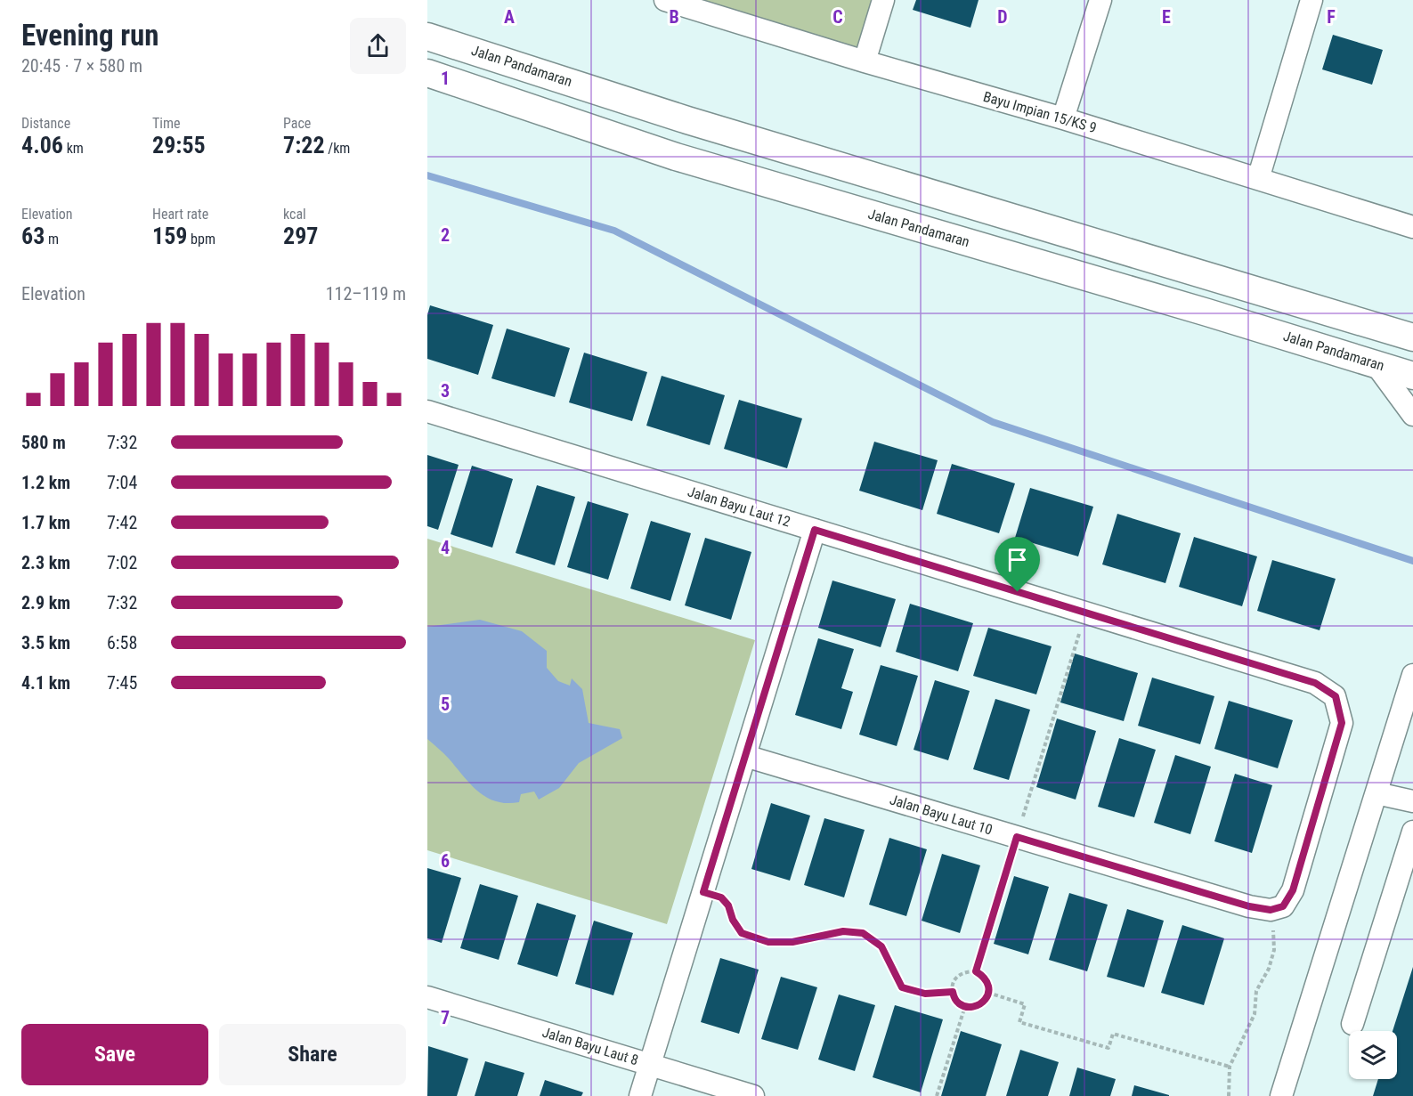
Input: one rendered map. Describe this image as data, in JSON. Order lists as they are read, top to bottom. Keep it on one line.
{"streets":{"main road":["Jalan Pandamaran"],"street":["Bayu Impian 15/KS 9","Jalan Bayu Laut 12","Jalan Bayu Laut 10","Jalan Bayu Laut 8"]},"crossings":[["Jalan Bayu Laut 12","Jalan Bayu Laut 10"]],"page":{"heading":["Evening run","20:45 · 7 × 580 m"],"stats":[["Distance","4.06 km"],["Time","29:55"],["Pace","7:22 /km"],["Elevation","63 m"],["Heart rate","159 bpm"],["kcal","297"]],"chart":["Elevation","112–119 m"],"list":[{"name":"580 m","note":"7:32"},{"name":"1.2 km","note":"7:04"},{"name":"1.7 km","note":"7:42"},{"name":"2.3 km","note":"7:02"},{"name":"2.9 km","note":"7:32"},{"name":"3.5 km","note":"6:58"},{"name":"4.1 km","note":"7:45"}],"buttons":["Save","Share"]},"grid":{"columns":["A","B","C","D","E","F"],"rows":["1","2","3","4","5","6","7"]}}
